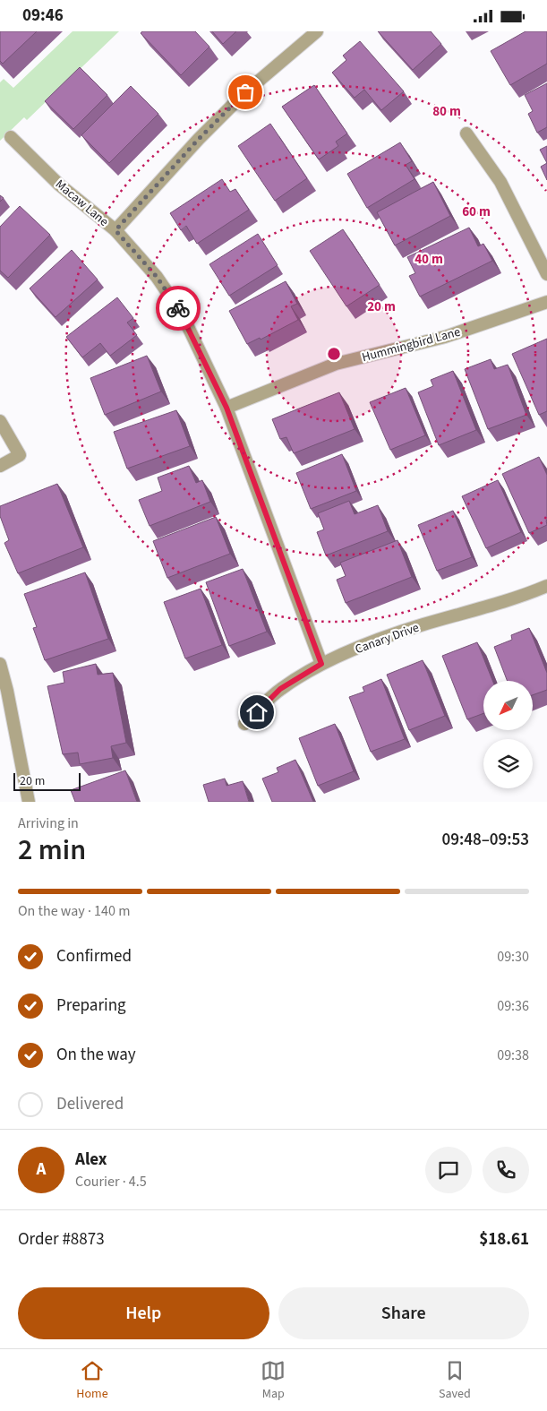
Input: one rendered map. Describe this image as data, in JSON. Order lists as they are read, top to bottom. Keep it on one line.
{"streets":{"street":["Macaw Lane","Hummingbird Lane","Canary Drive"]},"crossings":[["Macaw Lane","Hummingbird Lane"],["Macaw Lane","Canary Drive"]],"scale_bar":"20 m","north":"bottom left","page":{"status":"09:46","scale":"20 m","heading":["2 min","Arriving in","09:48–09:53"],"panel":["Alex","Courier · 4.5","Order #8873","$18.61"],"bar":"On the way · 140 m","list":[["Confirmed","09:30"],["Preparing","09:36"],["On the way","09:38"],"Delivered"],"round":"A","buttons":["Help","Share"],"tabs":["Home","Map","Saved"]},"rings":["80 m","60 m","40 m","20 m"]}
